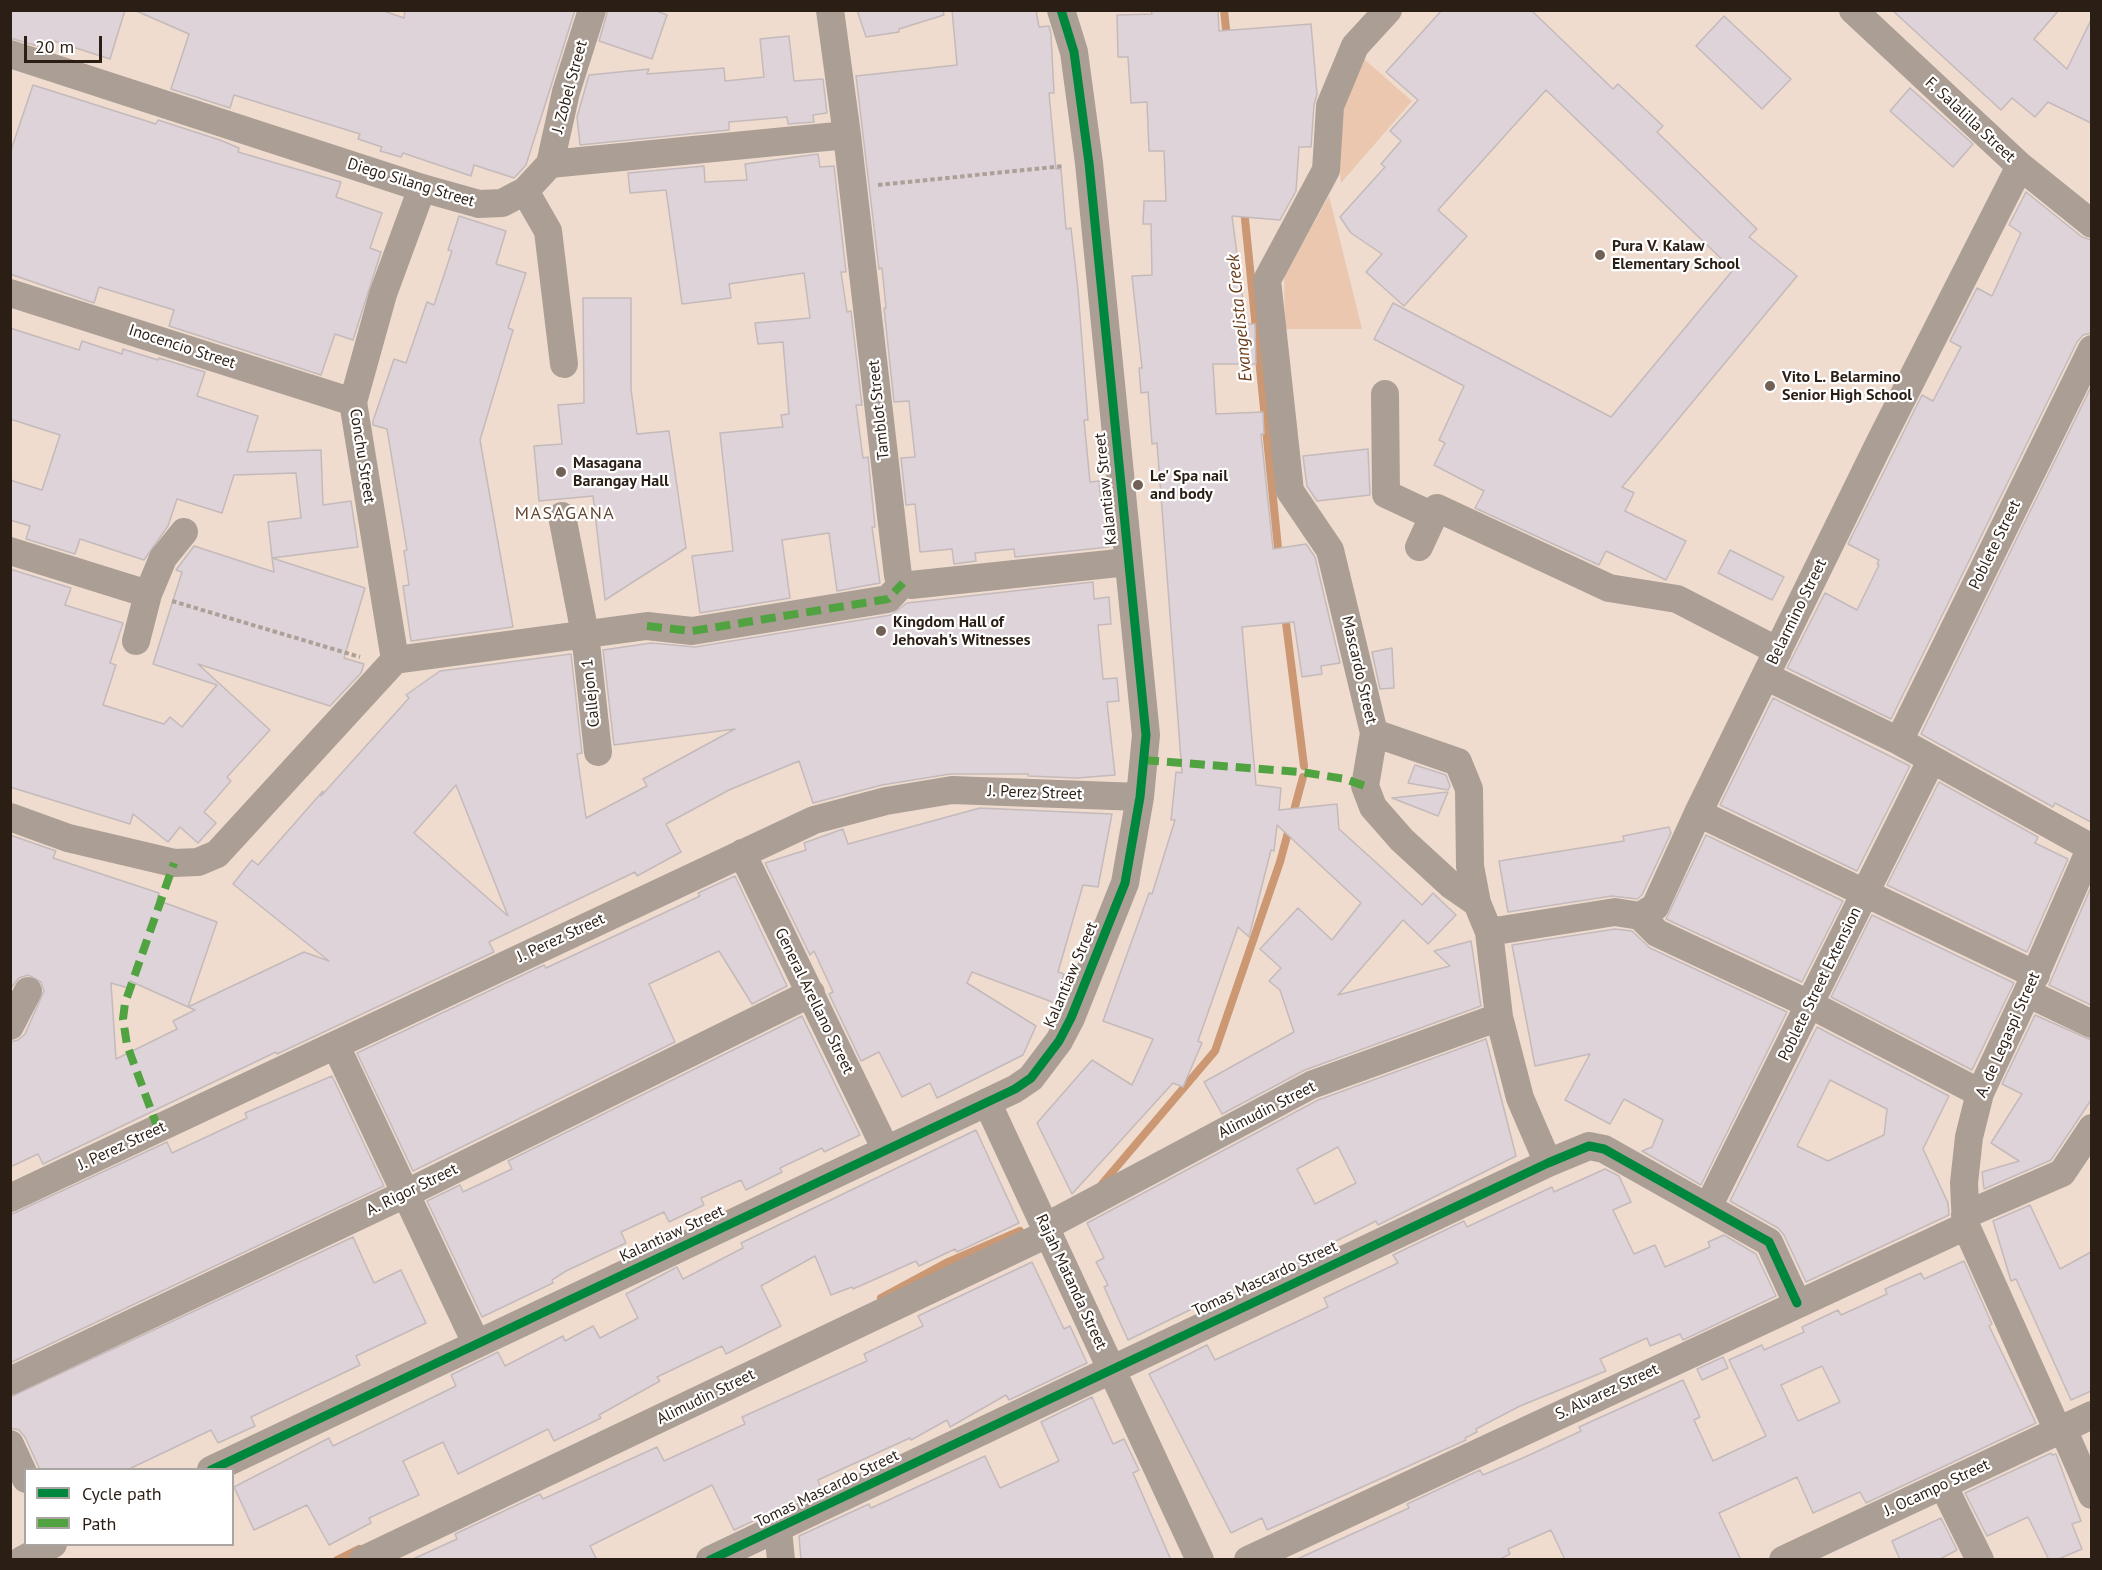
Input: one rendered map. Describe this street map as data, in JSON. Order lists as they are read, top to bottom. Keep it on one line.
{"streets":{"street":["J. Zobel Street","F. Salalilla Street","Diego Silang Street","Inocencio Street","Tamblot Street","Conchu Street","Kalantiaw Street","Poblete Street","Belarmino Street","Mascardo Street","Callejon 1","J. Perez Street","Poblete Street Extension","General Arellano Street","A. de Legaspi Street","Alimudin Street","A. Rigor Street","Tomas Mascardo Street","Rajah Matanda Street","S. Alvarez Street","J. Ocampo Street"]},"crossings":[["J. Zobel Street","Diego Silang Street"],["F. Salalilla Street","Belarmino Street"],["Diego Silang Street","Conchu Street"],["Inocencio Street","Conchu Street"],["Kalantiaw Street","J. Perez Street"],["Kalantiaw Street","General Arellano Street"],["Kalantiaw Street","Rajah Matanda Street"],["J. Perez Street","General Arellano Street"],["Poblete Street Extension","Tomas Mascardo Street"],["General Arellano Street","A. Rigor Street"],["A. de Legaspi Street","S. Alvarez Street"],["A. de Legaspi Street","J. Ocampo Street"],["Alimudin Street","Rajah Matanda Street"],["Tomas Mascardo Street","Rajah Matanda Street"],["Tomas Mascardo Street","S. Alvarez Street"]],"districts":["MASAGANA"],"water":["Evangelista Creek"],"places":["Pura V. Kalaw Elementary School","Vito L. Belarmino Senior High School","Masagana Barangay Hall","Le' Spa nail and body","Kingdom Hall of Jehovah's Witnesses"],"legend":["Cycle path","Path"],"scale_bar":"20 m"}
